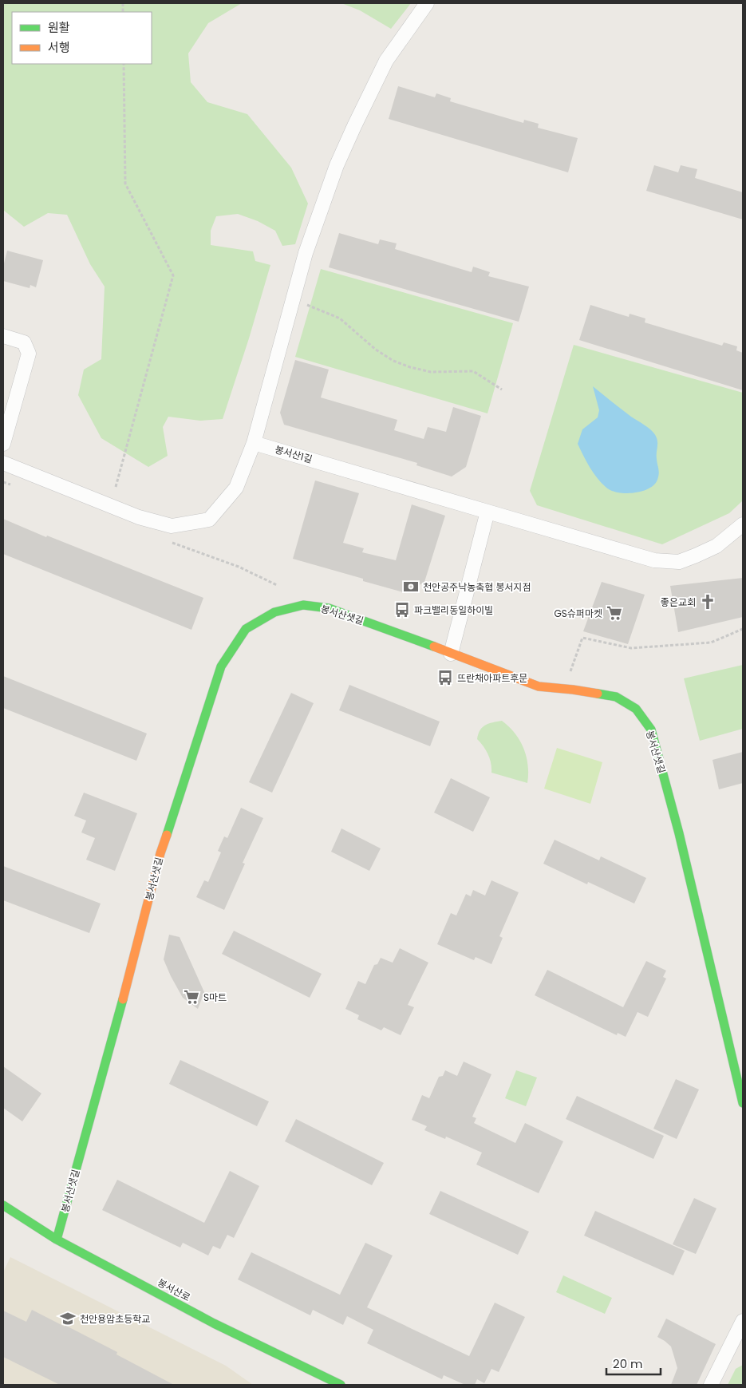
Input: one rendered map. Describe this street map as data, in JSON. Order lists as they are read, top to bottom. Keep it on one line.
{"streets":{"street":["봉서산1길","봉서산샛길","봉서산로"]},"crossings":[["봉서산샛길","봉서산로"]],"places":{"bank":["천안공주낙농축협 봉서지점"],"church":["좋은교회"],"bus stop":["파크밸리동일하이빌","뜨란채아파트후문"],"supermarket":["GS슈퍼마켓","S마트"],"school or university":["천안용암초등학교"]},"legend":["원활","서행"],"scale_bar":"20 m"}
